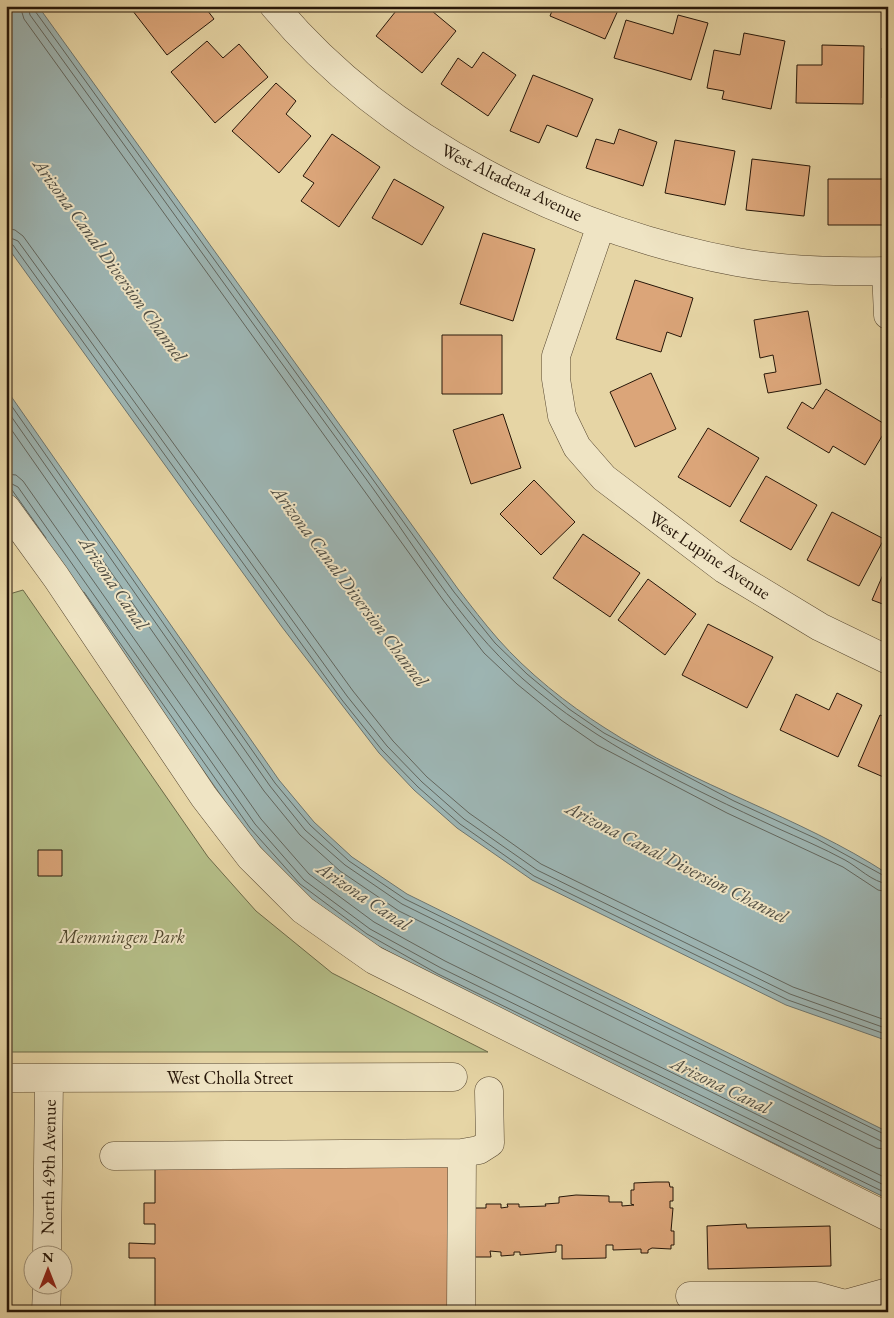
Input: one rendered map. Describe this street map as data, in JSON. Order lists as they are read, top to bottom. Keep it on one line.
{"streets":{"street":["West Altadena Avenue","West Lupine Avenue","West Cholla Street","North 49th Avenue"]},"crossings":[["West Altadena Avenue","West Lupine Avenue"],["West Cholla Street","North 49th Avenue"]],"water":["Arizona Canal Diversion Channel","Arizona Canal"],"parks":["Memmingen Park"],"north":"top"}
